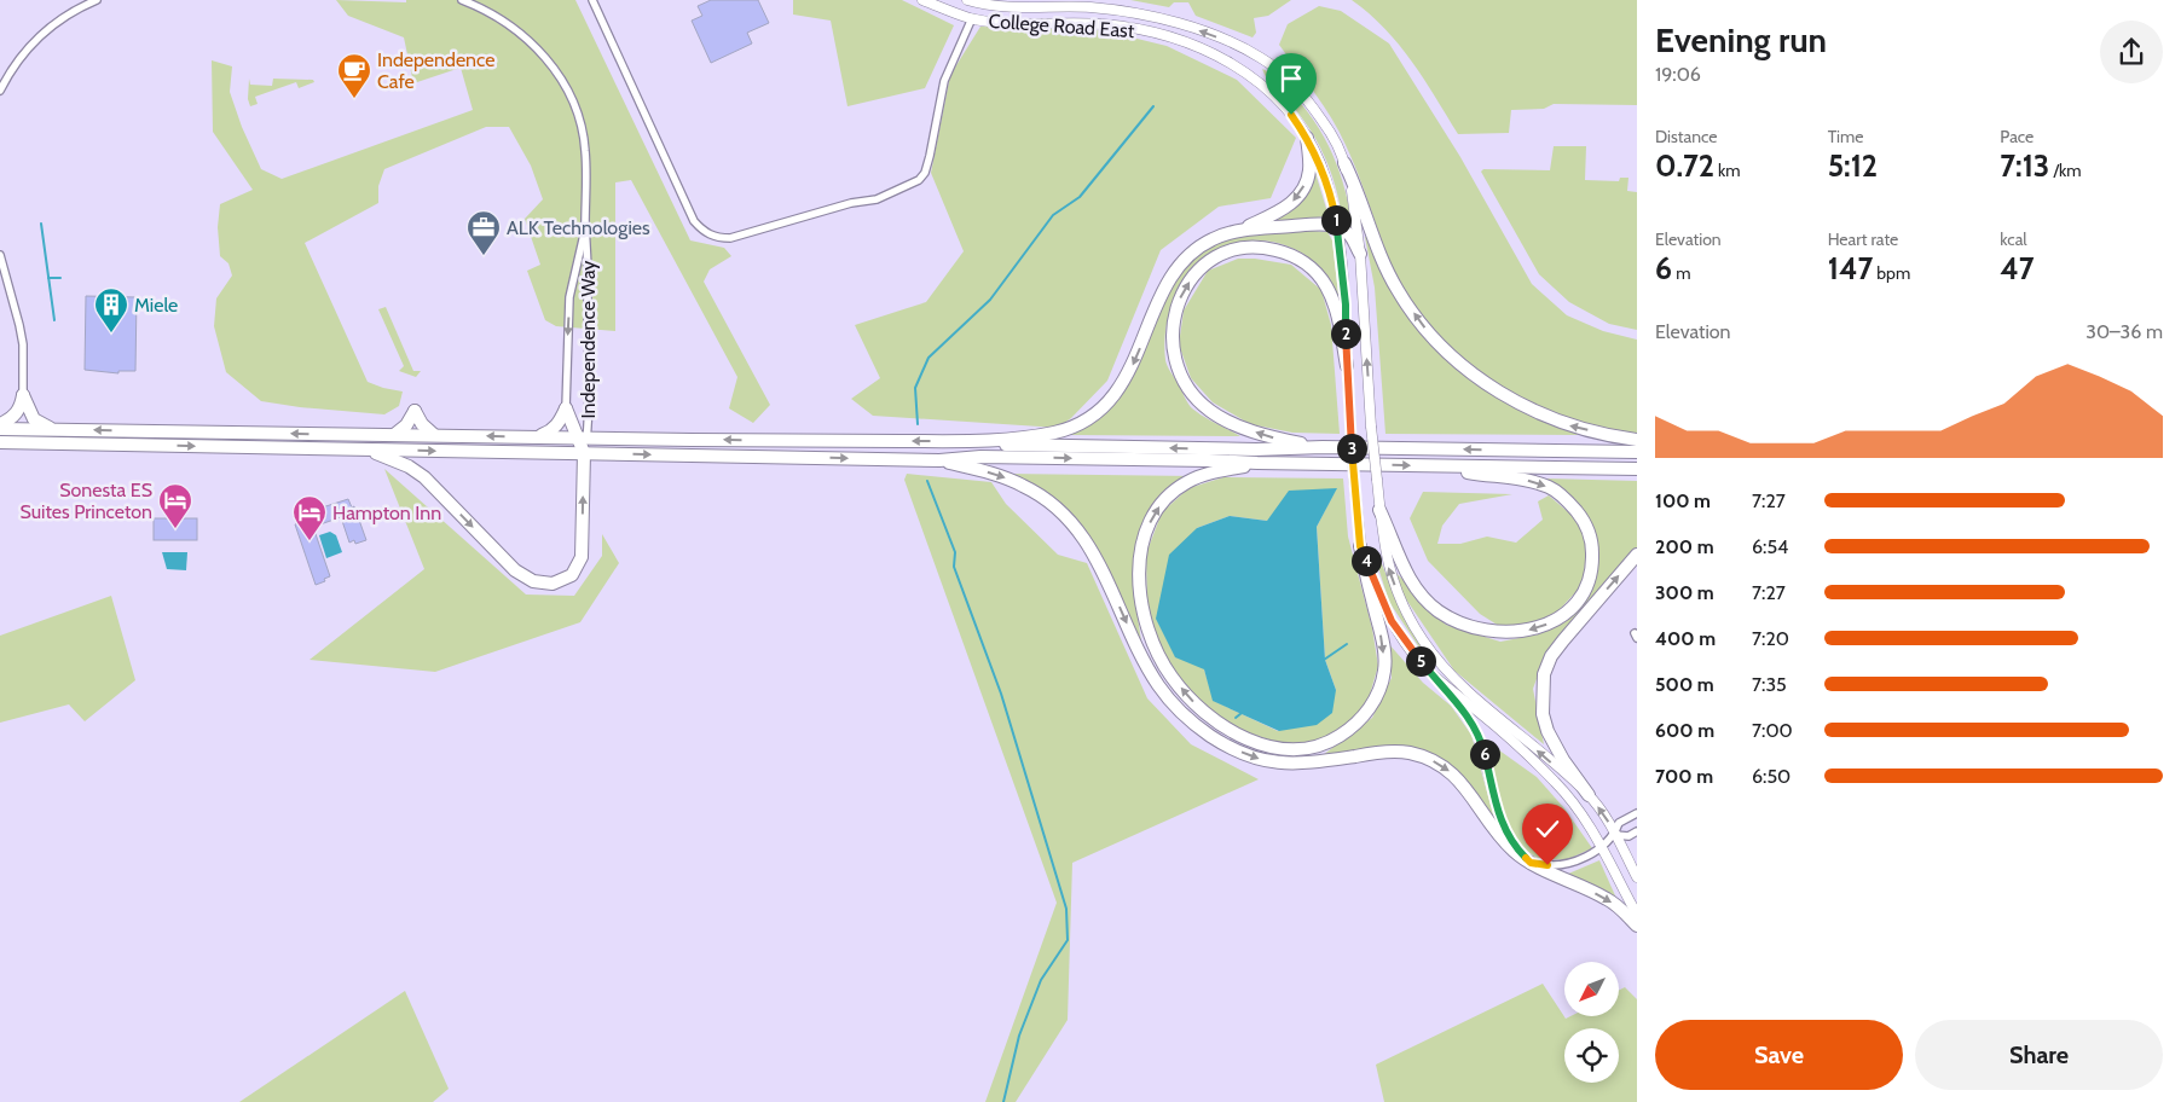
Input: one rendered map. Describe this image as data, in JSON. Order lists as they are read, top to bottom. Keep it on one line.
{"streets":{"street":["College Road East","Independence Way"]},"places":{"cafe":["Independence Cafe"],"office":["ALK Technologies"],"building":["Miele"],"hotel":["Sonesta ES Suites Princeton","Hampton Inn"]},"north":"bottom left","page":{"heading":["Evening run","19:06"],"stats":[["Distance","0.72 km"],["Time","5:12"],["Pace","7:13 /km"],["Elevation","6 m"],["Heart rate","147 bpm"],["kcal","47"]],"pins":["1","2","3","4","5","6"],"chart":["Elevation","30–36 m"],"list":[{"name":"100 m","note":"7:27"},{"name":"200 m","note":"6:54"},{"name":"300 m","note":"7:27"},{"name":"400 m","note":"7:20"},{"name":"500 m","note":"7:35"},{"name":"600 m","note":"7:00"},{"name":"700 m","note":"6:50"}],"buttons":["Save","Share"]}}
